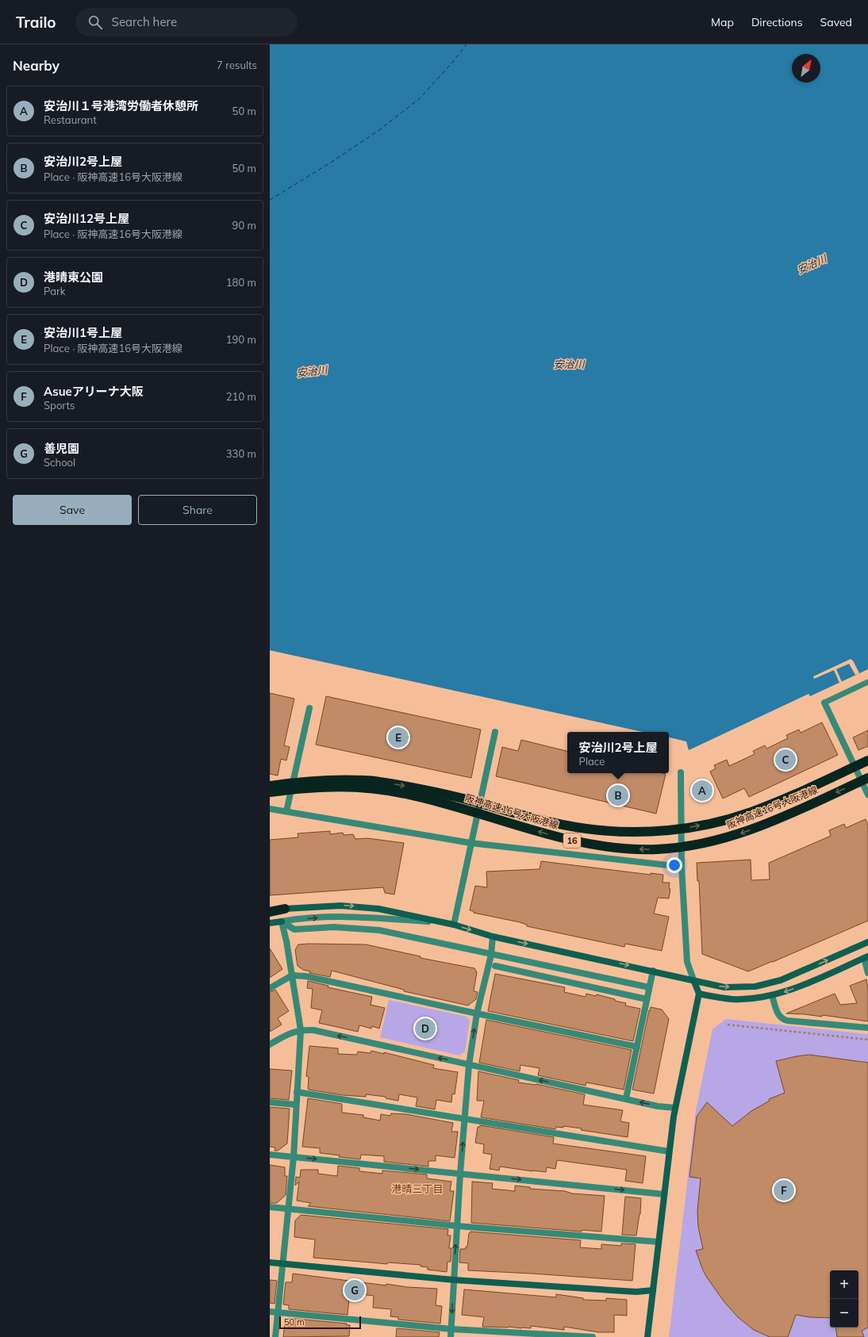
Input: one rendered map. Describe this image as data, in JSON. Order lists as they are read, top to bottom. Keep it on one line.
{"streets":{"highway":["阪神高速16号大阪港線","16"]},"districts":["港晴三丁目"],"water":["安治川"],"scale_bar":"50 m","north":"top right","page":{"header":"Trailo","search":"Search here","nav":["Map","Directions","Saved"],"heading":["Nearby","7 results"],"list":[{"mark":"A","name":"安治川１号港湾労働者休憩所","note":"Restaurant","value":"50 m"},{"mark":"B","name":"安治川2号上屋","note":"Place · 阪神高速16号大阪港線","value":"50 m"},{"mark":"C","name":"安治川12号上屋","note":"Place · 阪神高速16号大阪港線","value":"90 m"},{"mark":"D","name":"港晴東公園","note":"Park","value":"180 m"},{"mark":"E","name":"安治川1号上屋","note":"Place · 阪神高速16号大阪港線","value":"190 m"},{"mark":"F","name":"Asueアリーナ大阪","note":"Sports","value":"210 m"},{"mark":"G","name":"善児園","note":"School","value":"330 m"}],"buttons":["Save","Share"],"pins":["E","C","A","B","D","F","G"],"popup":["安治川2号上屋","Place"],"map_buttons":["+","−"],"scale":"50 m"}}
